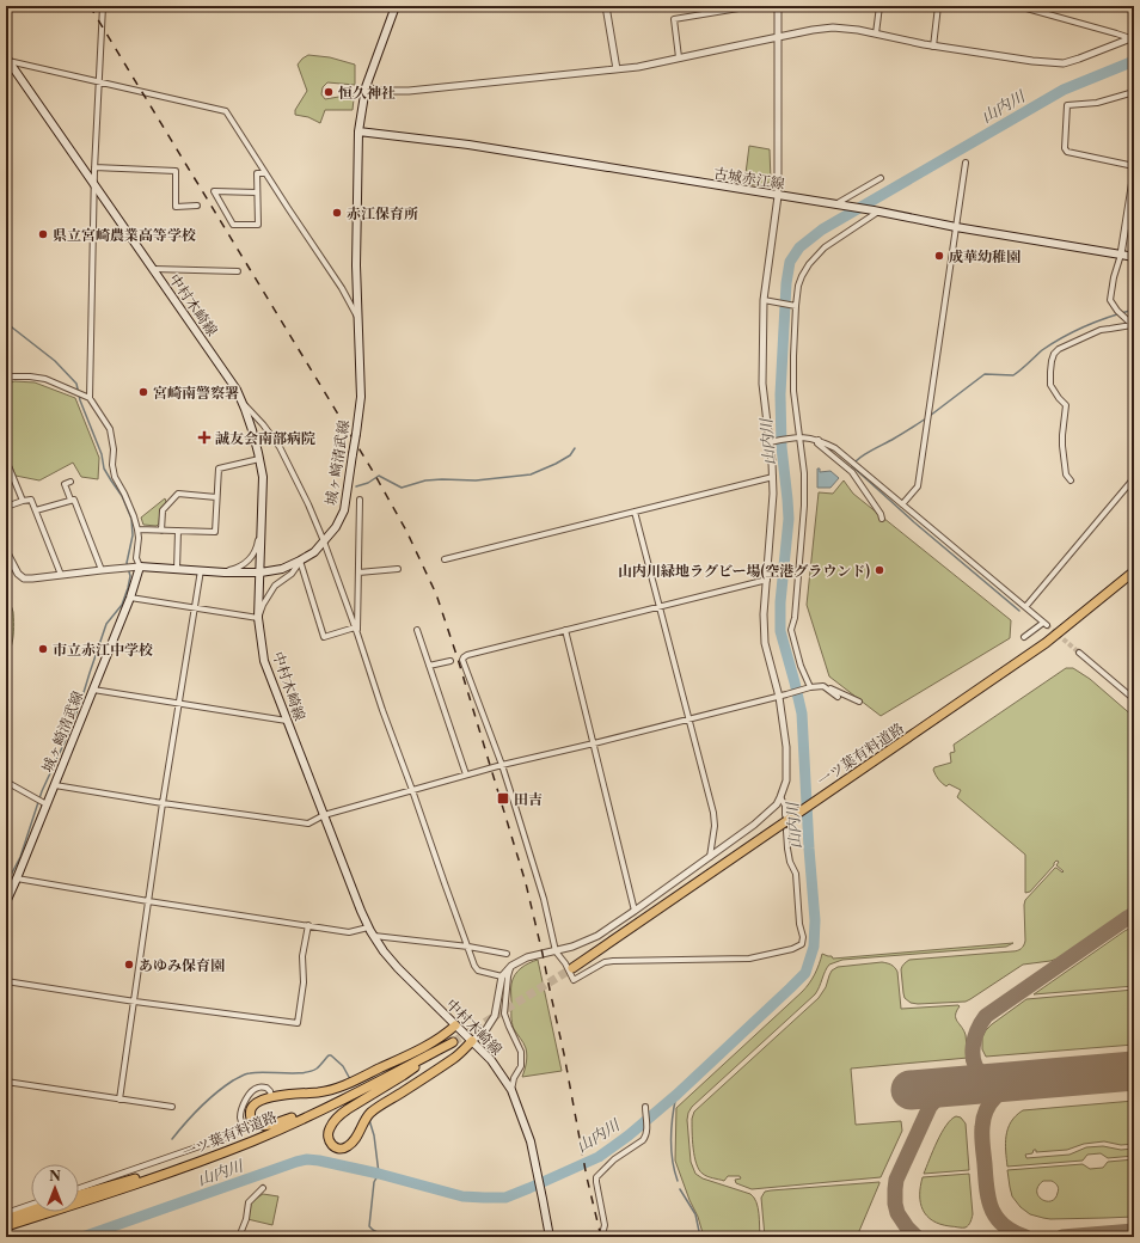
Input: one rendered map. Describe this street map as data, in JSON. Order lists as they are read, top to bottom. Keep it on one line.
{"streets":{"main road":["古城赤江線","中村木崎線","城ヶ崎清武線","一ツ葉有料道路"]},"crossings":[["古城赤江線","城ヶ崎清武線"],["中村木崎線","城ヶ崎清武線"],["中村木崎線","一ツ葉有料道路"]],"water":["山内川"],"places":{"other":["恒久神社","赤江保育所","県立宮崎農業高等学校","成華幼稚園","宮崎南警察署","山内川緑地ラグビー場(空港グラウンド)","市立赤江中学校","あゆみ保育園"],"health":["誠友会南部病院"],"transit":["田吉"]},"north":"top"}
